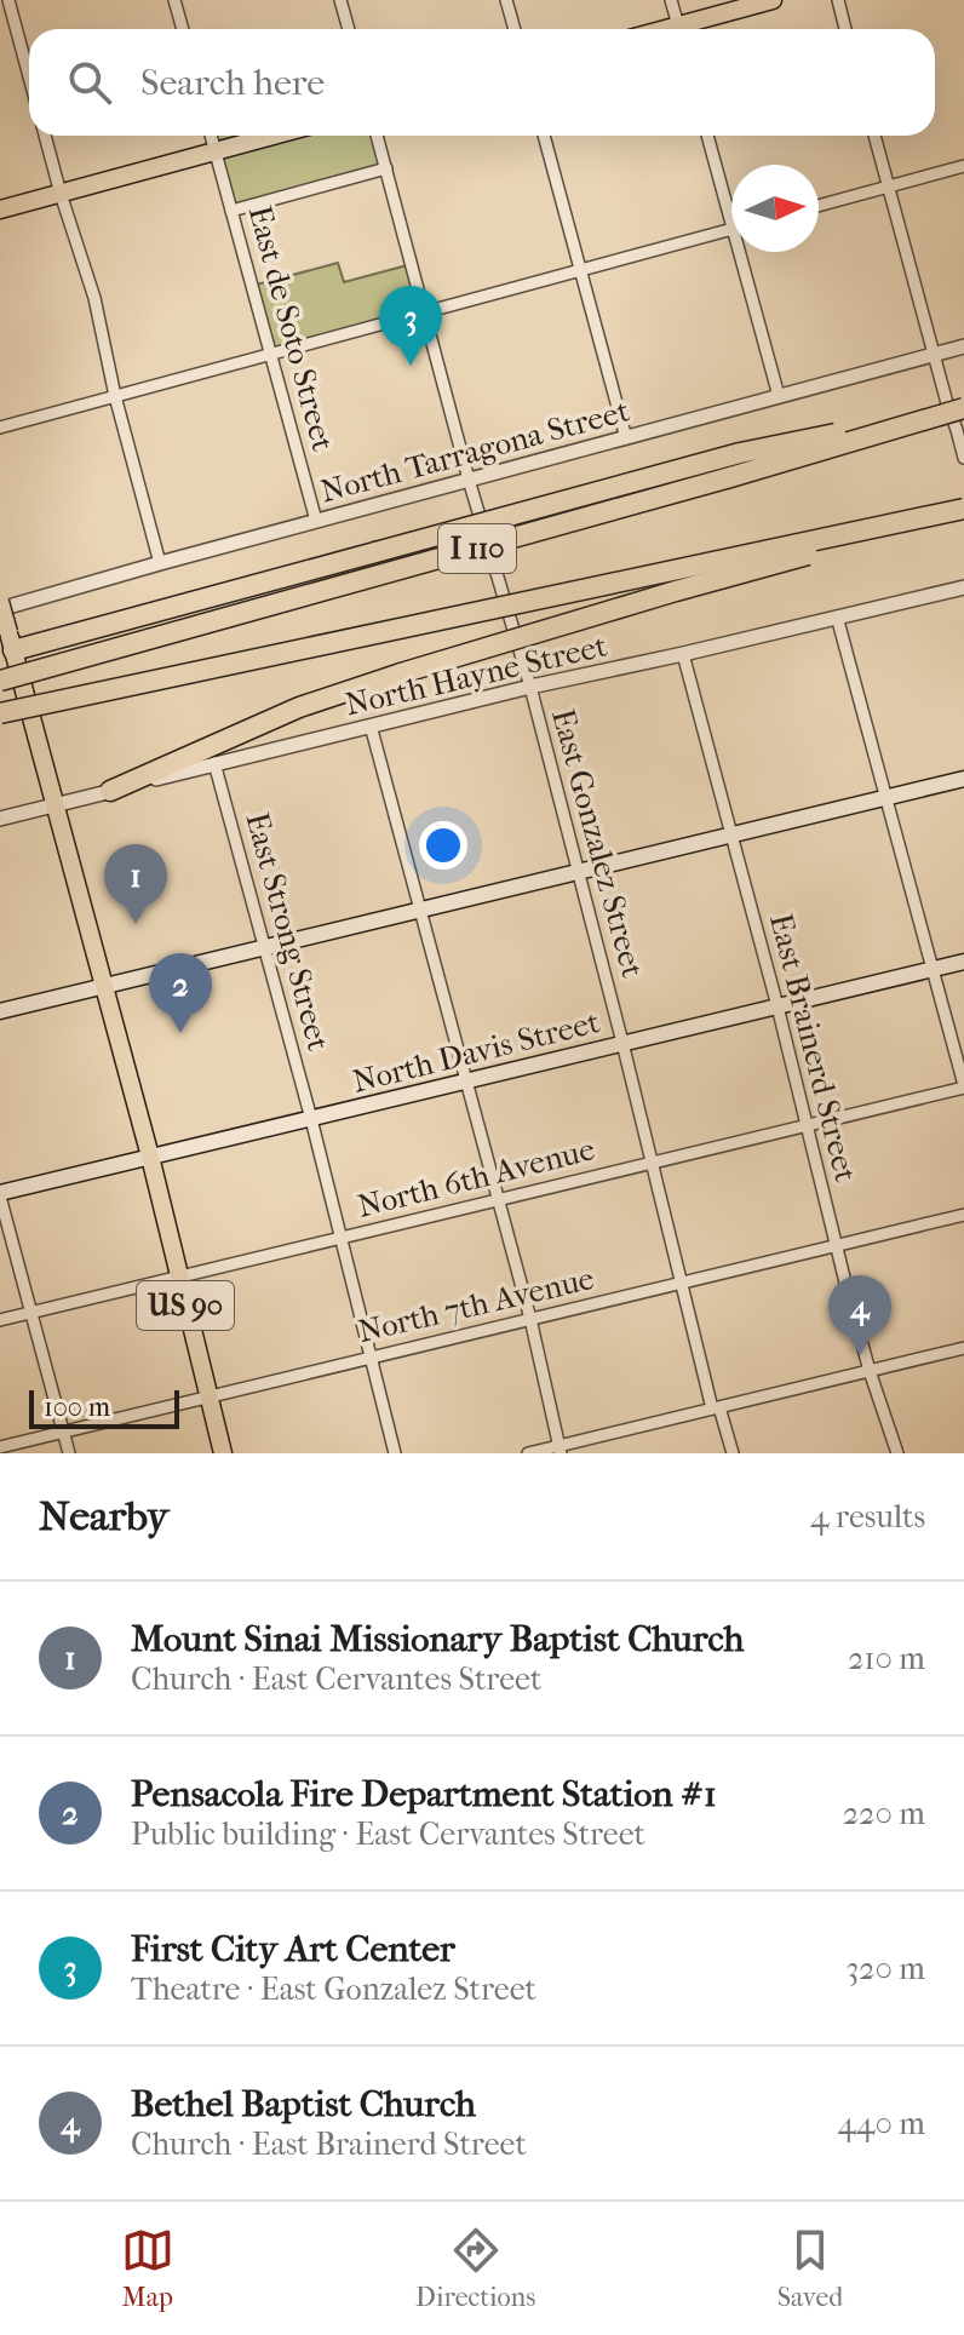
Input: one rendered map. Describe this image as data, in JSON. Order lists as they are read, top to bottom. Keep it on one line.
{"streets":{"highway":["I 110"],"main road":["North Davis Street","US 90"],"street":["East de Soto Street","North Tarragona Street","North Hayne Street","East Gonzalez Street","East Strong Street","East Brainerd Street","North 6th Avenue","North 7th Avenue"]},"crossings":[["East de Soto Street","North Tarragona Street"],["North Tarragona Street","East Gonzalez Street"],["North Tarragona Street","US 90"],["North Hayne Street","East Gonzalez Street"],["North Hayne Street","East Strong Street"],["North Hayne Street","East Brainerd Street"],["North Hayne Street","US 90"],["East Gonzalez Street","North Davis Street"],["East Gonzalez Street","North 6th Avenue"],["East Gonzalez Street","North 7th Avenue"],["East Strong Street","North Davis Street"],["East Strong Street","North 6th Avenue"],["East Strong Street","North 7th Avenue"],["East Brainerd Street","North Davis Street"],["East Brainerd Street","North 6th Avenue"],["East Brainerd Street","North 7th Avenue"],["North Davis Street","US 90"],["North 6th Avenue","US 90"],["North 7th Avenue","US 90"]],"scale_bar":"100 m","north":"right","page":{"search":"Search here","pins":["3","1","2","4"],"scale":"100 m","heading":["Nearby","4 results"],"list":[{"mark":"1","name":"Mount Sinai Missionary Baptist Church","note":"Church · East Cervantes Street","value":"210 m"},{"mark":"2","name":"Pensacola Fire Department Station #1","note":"Public building · East Cervantes Street","value":"220 m"},{"mark":"3","name":"First City Art Center","note":"Theatre · East Gonzalez Street","value":"320 m"},{"mark":"4","name":"Bethel Baptist Church","note":"Church · East Brainerd Street","value":"440 m"}],"nav":["Map","Directions","Saved"]}}
